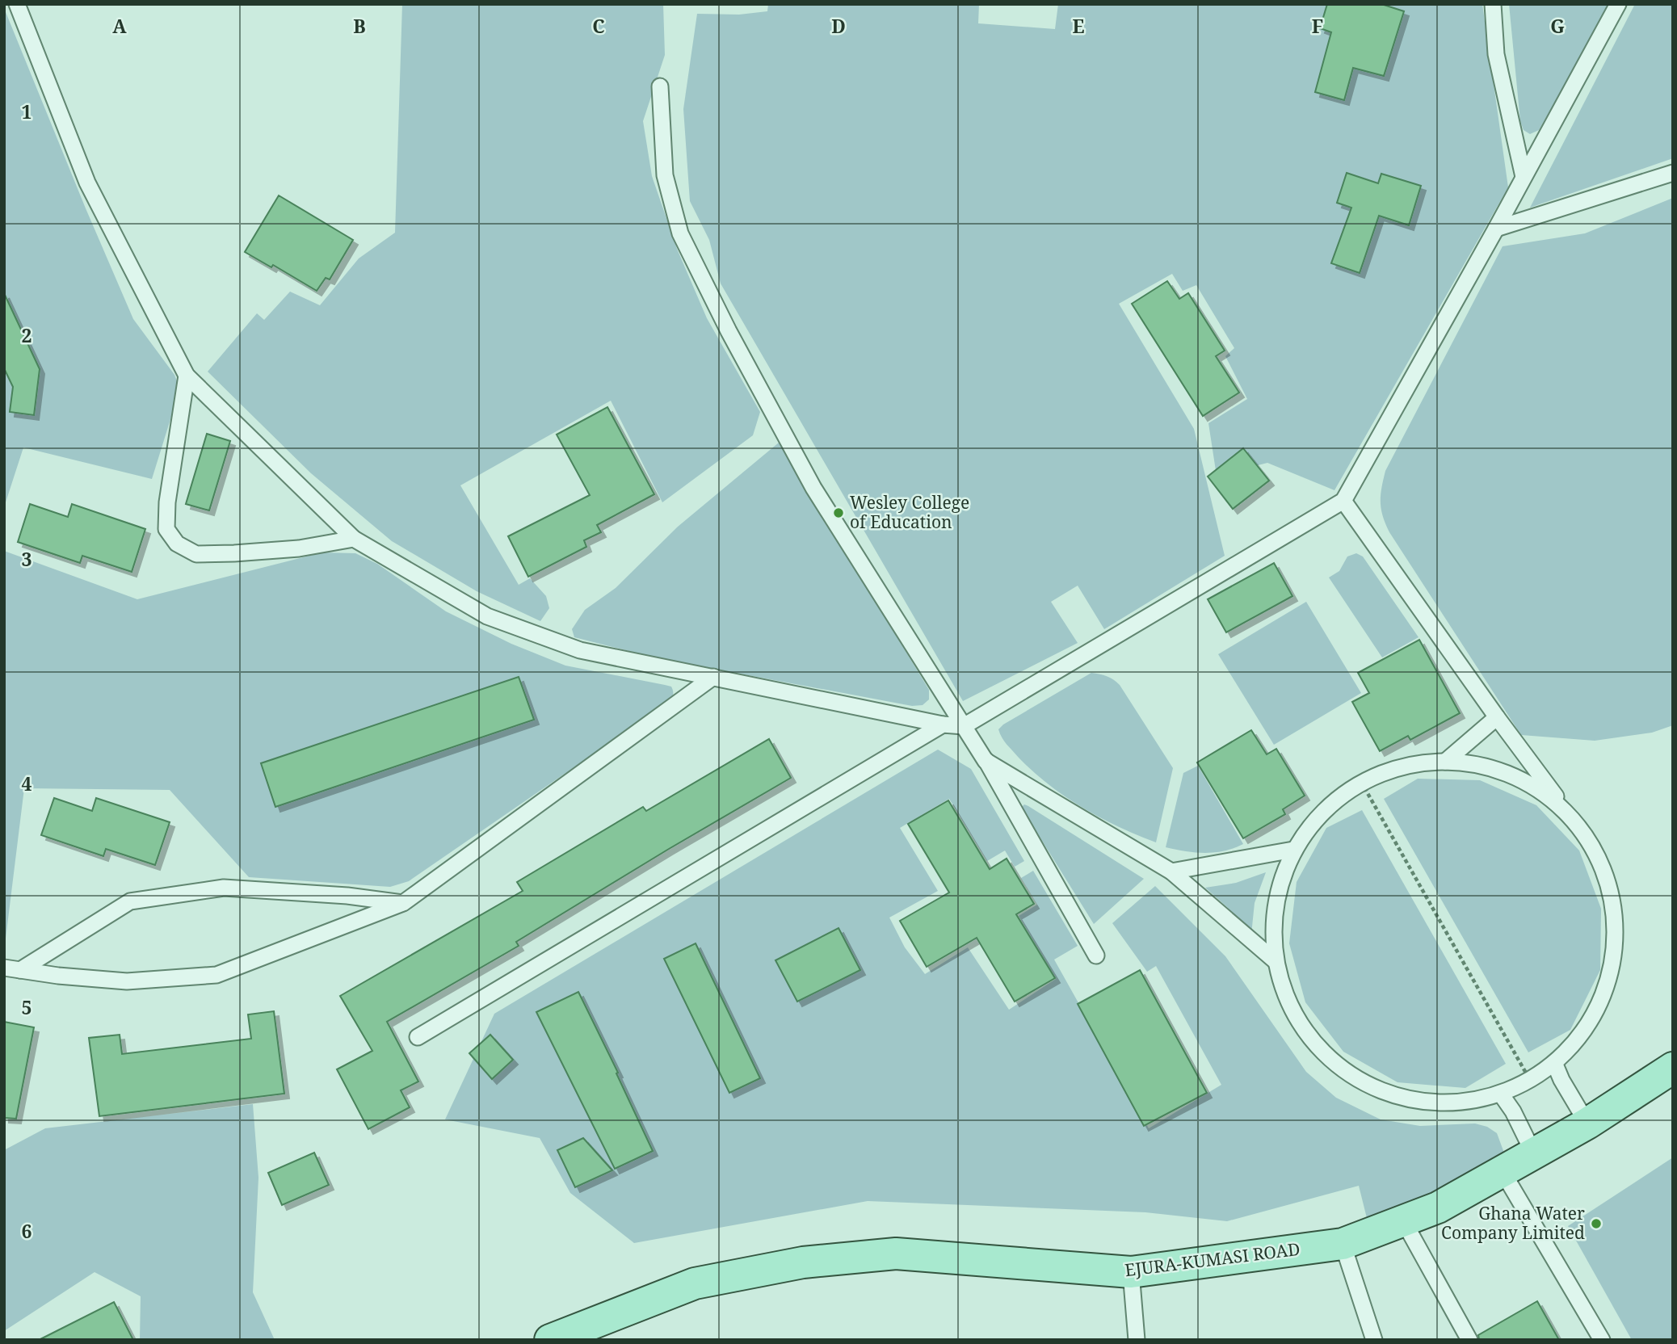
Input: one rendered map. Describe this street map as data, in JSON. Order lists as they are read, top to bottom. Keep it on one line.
{"streets":{"main road":["EJURA-KUMASI ROAD"]},"places":["Wesley College of Education","Ghana Water Company Limited"],"grid":{"columns":["A","B","C","D","E","F","G"],"rows":["1","2","3","4","5","6"]}}
